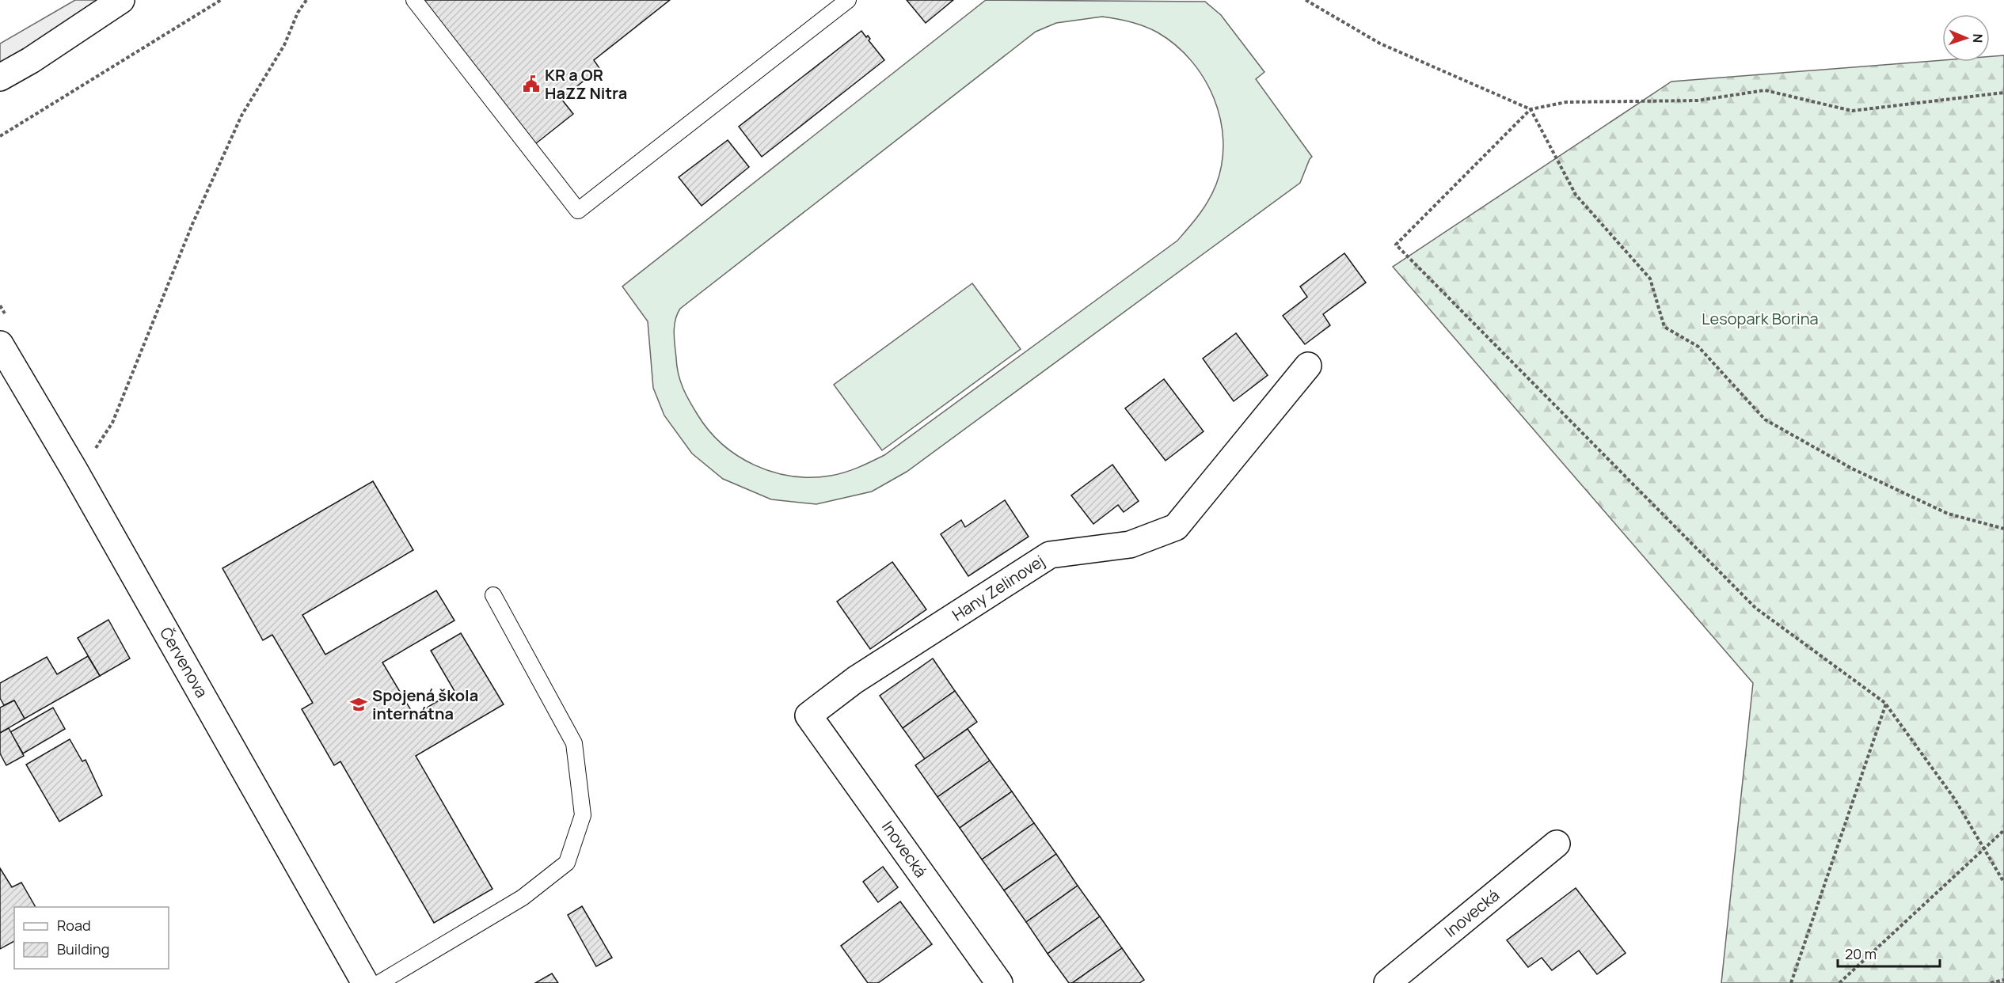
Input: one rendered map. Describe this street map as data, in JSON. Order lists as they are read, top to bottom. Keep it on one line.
{"streets":{"street":["Hany Zelinovej","Červenova","Inovecká"]},"crossings":[["Hany Zelinovej","Inovecká"]],"parks":["Lesopark Borina"],"places":{"public building":["KR a OR HaZZ Nitra"],"school or university":["Spojená škola internátna"]},"legend":["Road","Building"],"scale_bar":"20 m","north":"right"}
